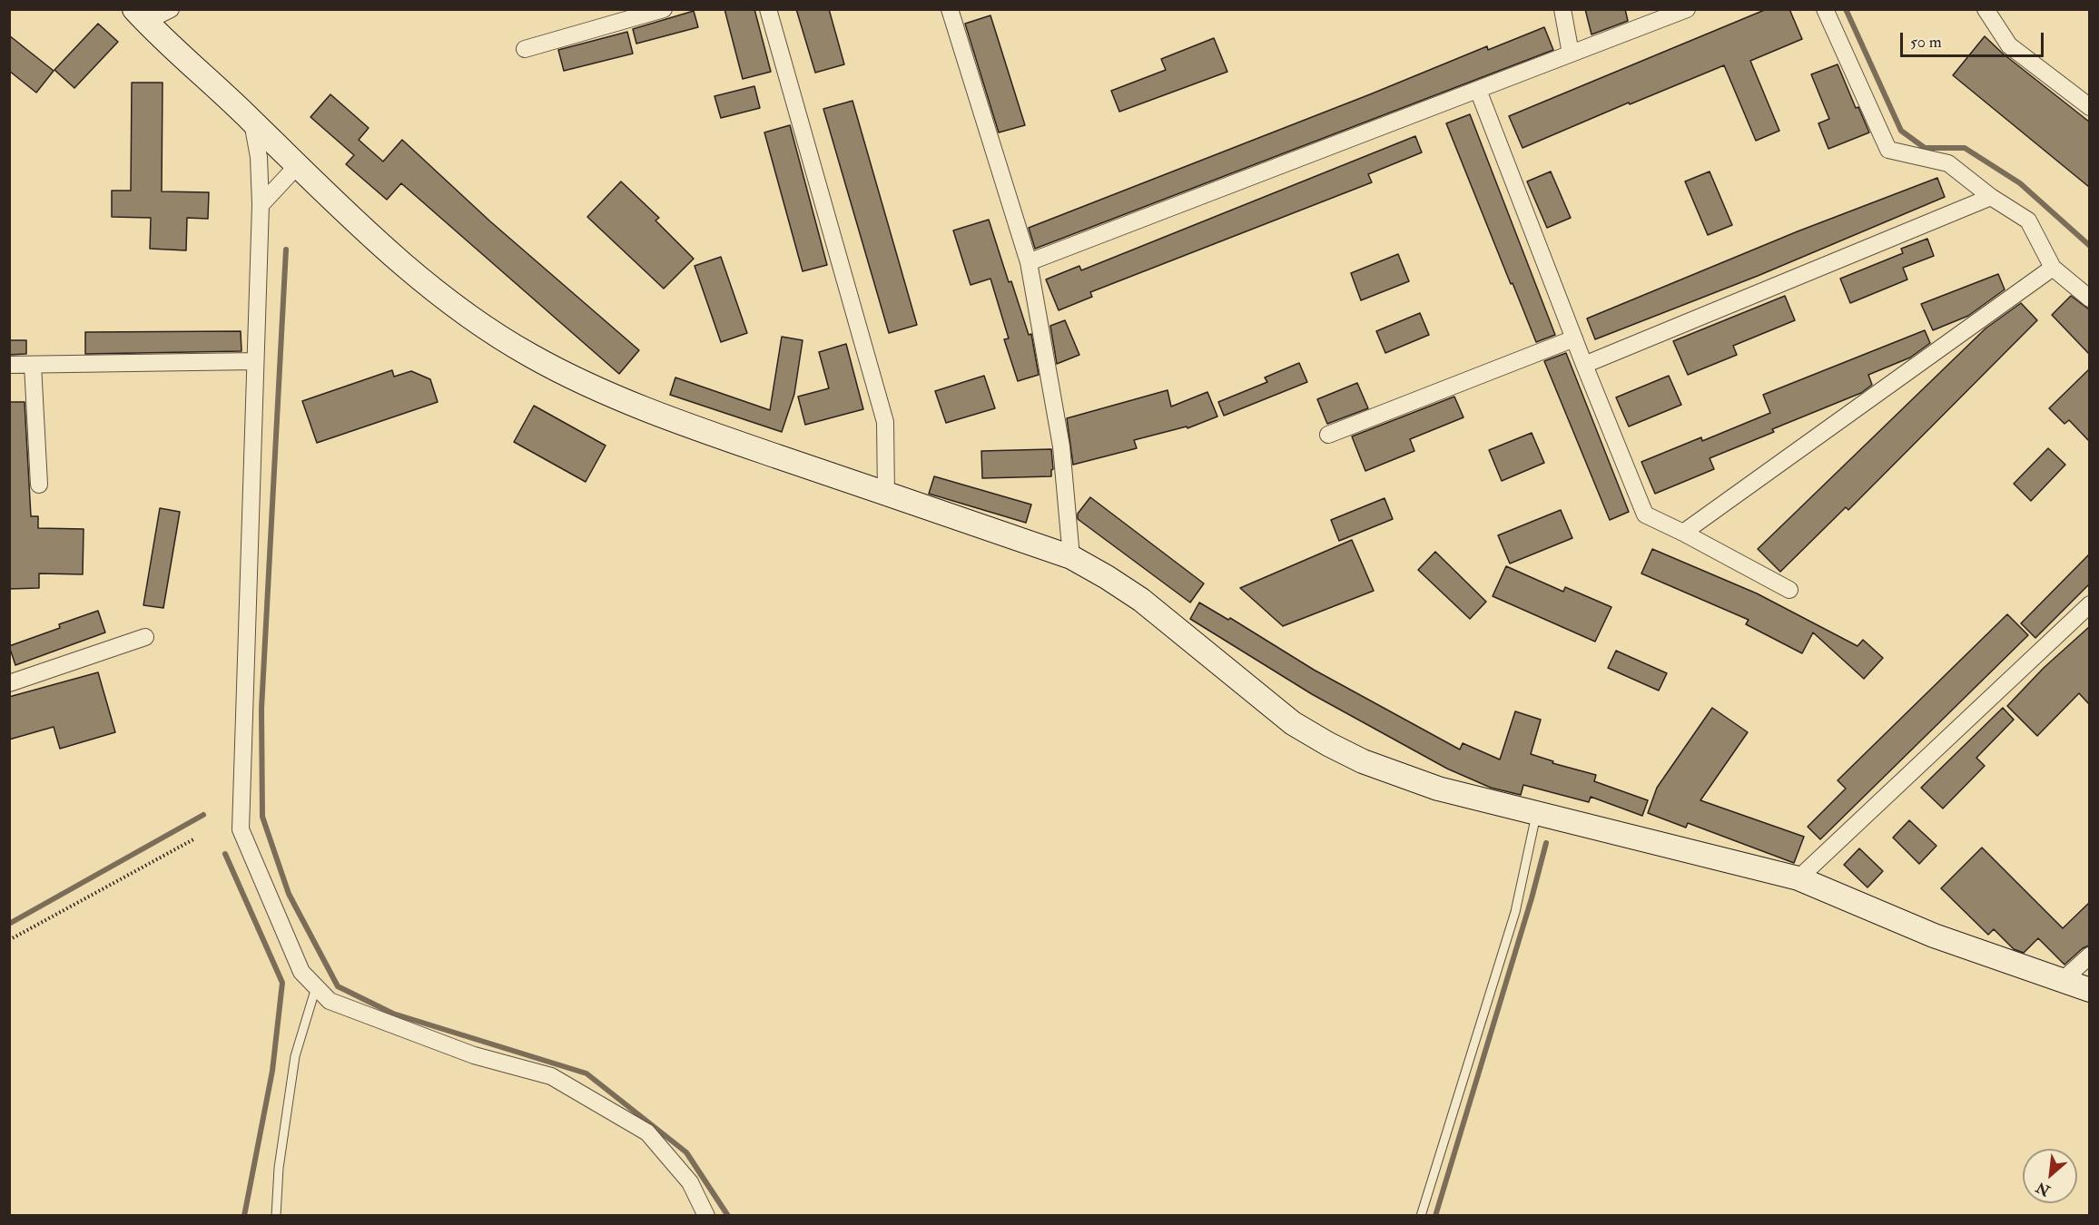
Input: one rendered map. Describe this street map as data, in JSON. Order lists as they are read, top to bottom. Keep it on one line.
{"scale_bar":"50 m","north":"bottom left"}
